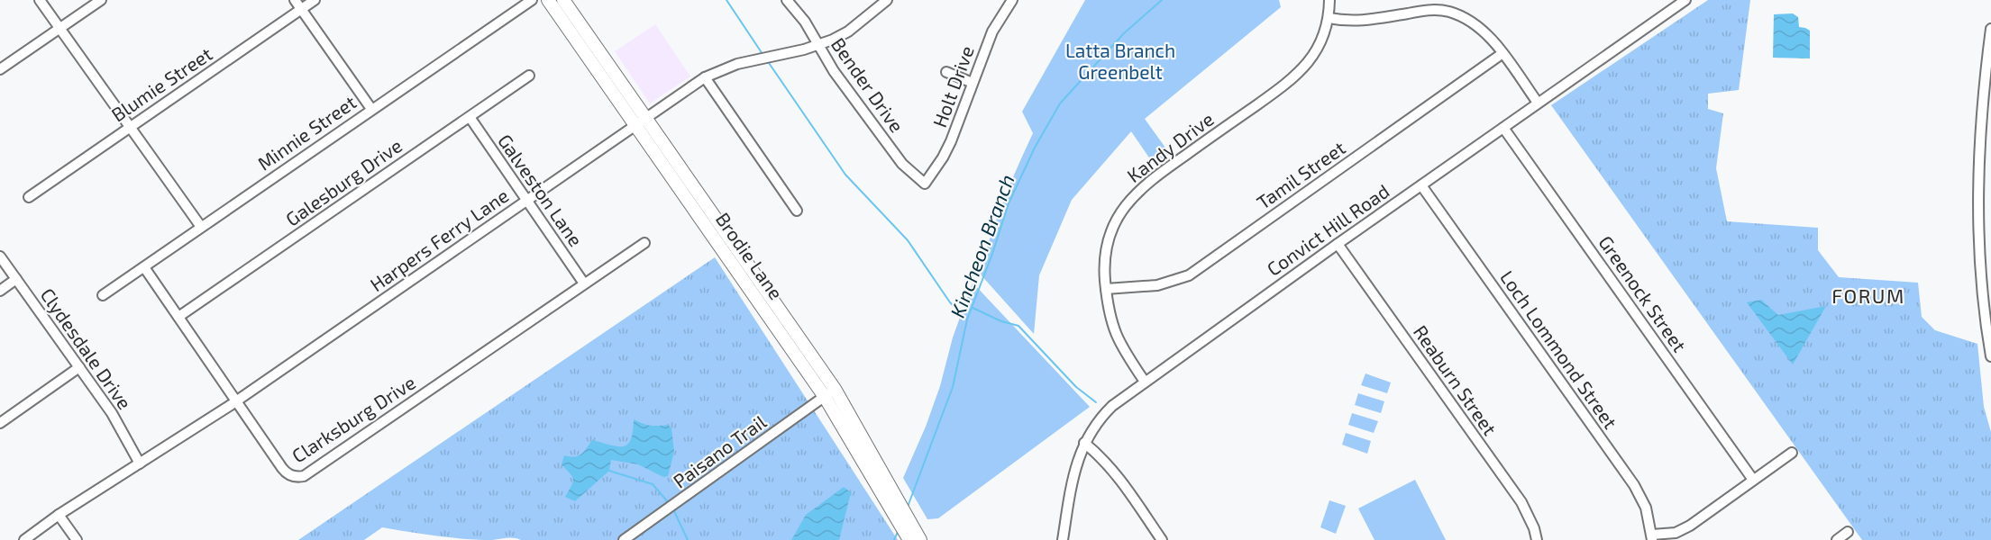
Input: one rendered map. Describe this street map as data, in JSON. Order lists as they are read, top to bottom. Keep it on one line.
{"streets":{"main road":["Brodie Lane"],"street":["Blumie Street","Bender Drive","Holt Drive","Minnie Street","Kandy Drive","Tamil Street","Galesburg Drive","Galveston Lane","Convict Hill Road","Harpers Ferry Lane","Greenock Street","Clydesdale Drive","Loch Lommond Street","Reaburn Street","Clarksburg Drive","Paisano Trail"]},"crossings":[["Bender Drive","Holt Drive"],["Bender Drive","Harpers Ferry Lane"],["Minnie Street","Clarksburg Drive"],["Kandy Drive","Tamil Street"],["Kandy Drive","Convict Hill Road"],["Galesburg Drive","Galveston Lane"],["Galesburg Drive","Clarksburg Drive"],["Galveston Lane","Harpers Ferry Lane"],["Galveston Lane","Clarksburg Drive"],["Convict Hill Road","Greenock Street"],["Convict Hill Road","Loch Lommond Street"],["Convict Hill Road","Reaburn Street"],["Harpers Ferry Lane","Brodie Lane"],["Harpers Ferry Lane","Clydesdale Drive"],["Harpers Ferry Lane","Clarksburg Drive"],["Brodie Lane","Paisano Trail"]],"districts":["FORUM"],"water":["Kincheon Branch"],"parks":["Latta Branch Greenbelt"]}
